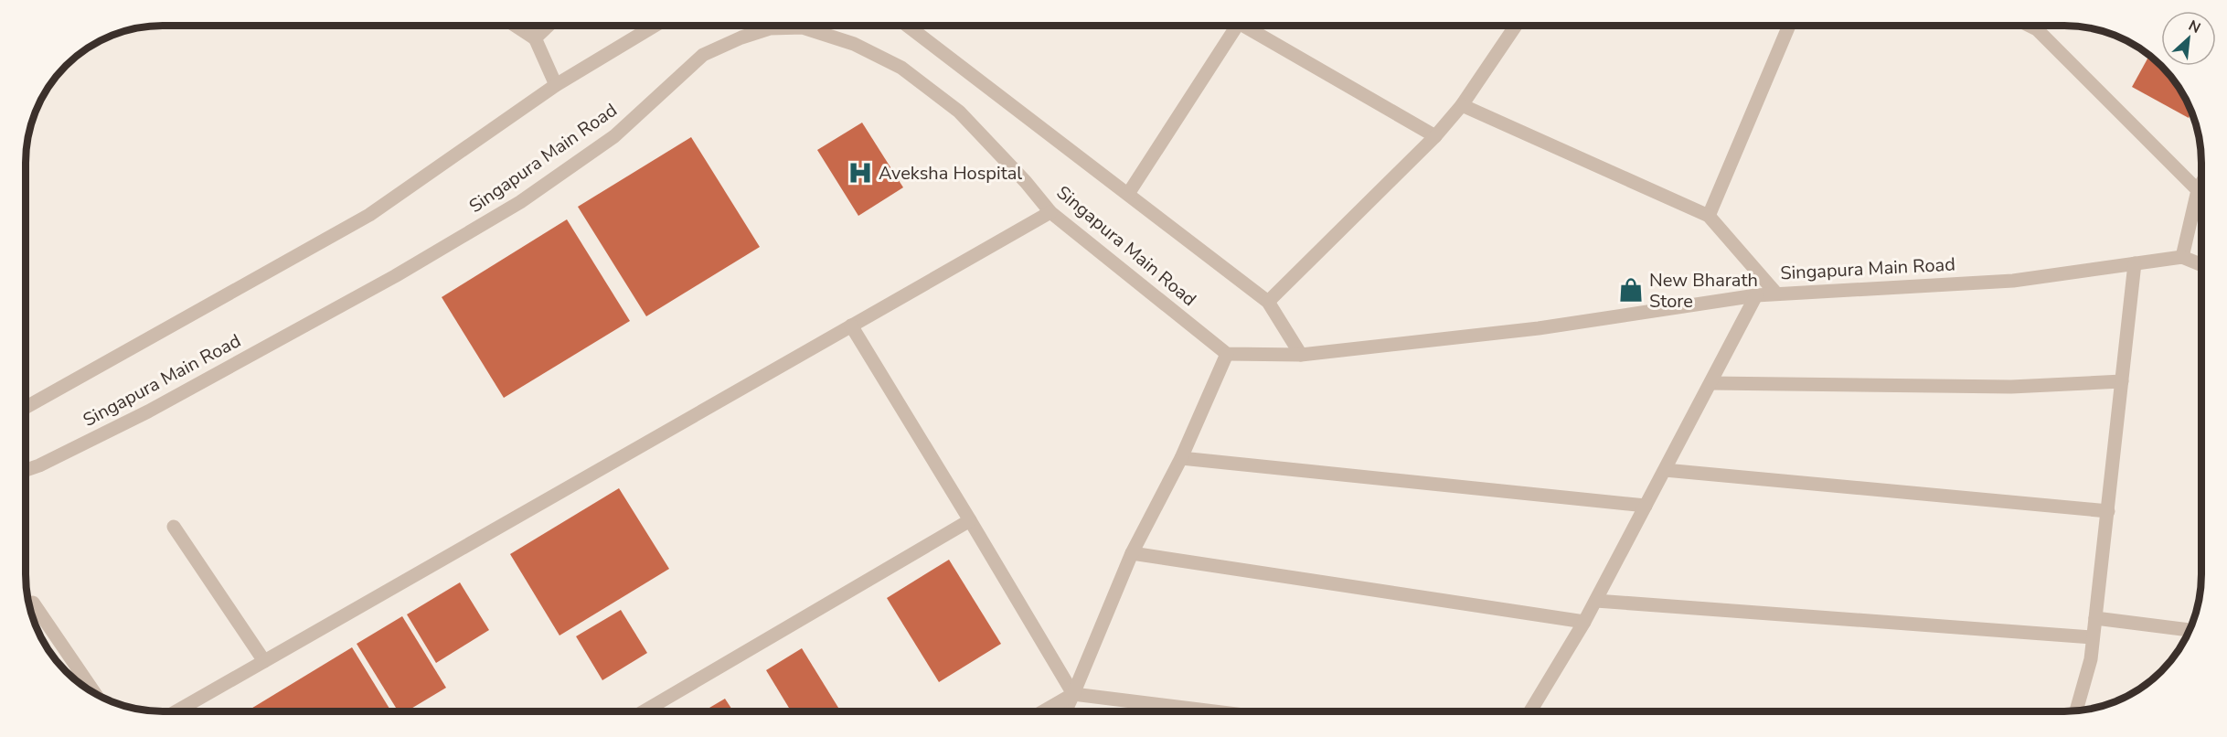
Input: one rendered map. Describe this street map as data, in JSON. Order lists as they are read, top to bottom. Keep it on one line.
{"streets":{"street":["Singapura Main Road"]},"places":{"hospital":["Aveksha Hospital"],"shop":["New Bharath Store"]},"north":"top right"}
